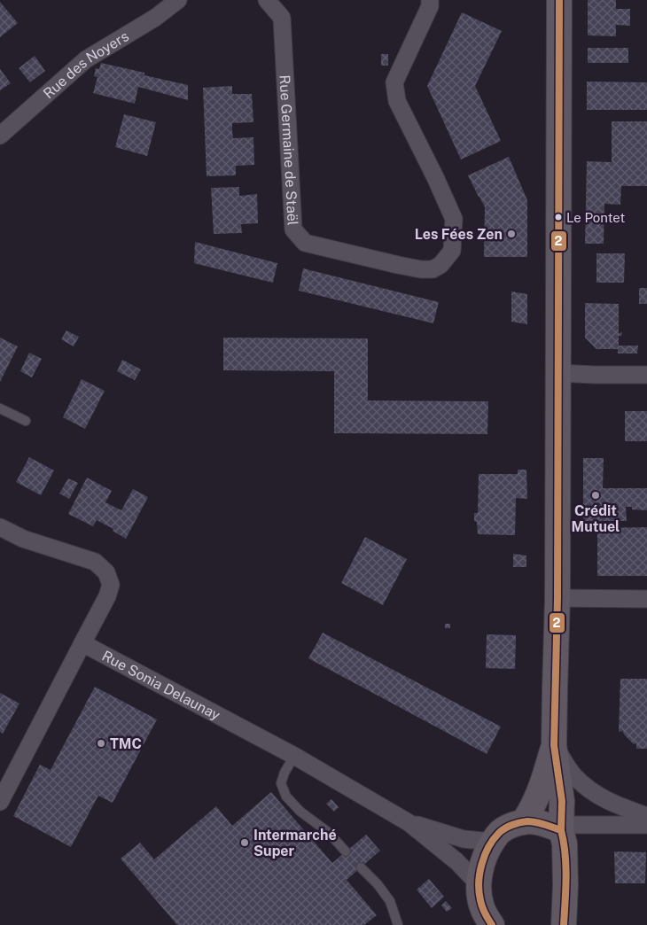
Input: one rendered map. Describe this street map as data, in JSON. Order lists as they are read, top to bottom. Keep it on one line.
{"streets":{"street":["Rue des Noyers","Rue Germaine de Staël","Rue Sonia Delaunay"]},"places":["Le Pontet","Les Fées Zen","Crédit Mutuel","TMC","Intermarché Super"],"lines":["transit line 2"]}
